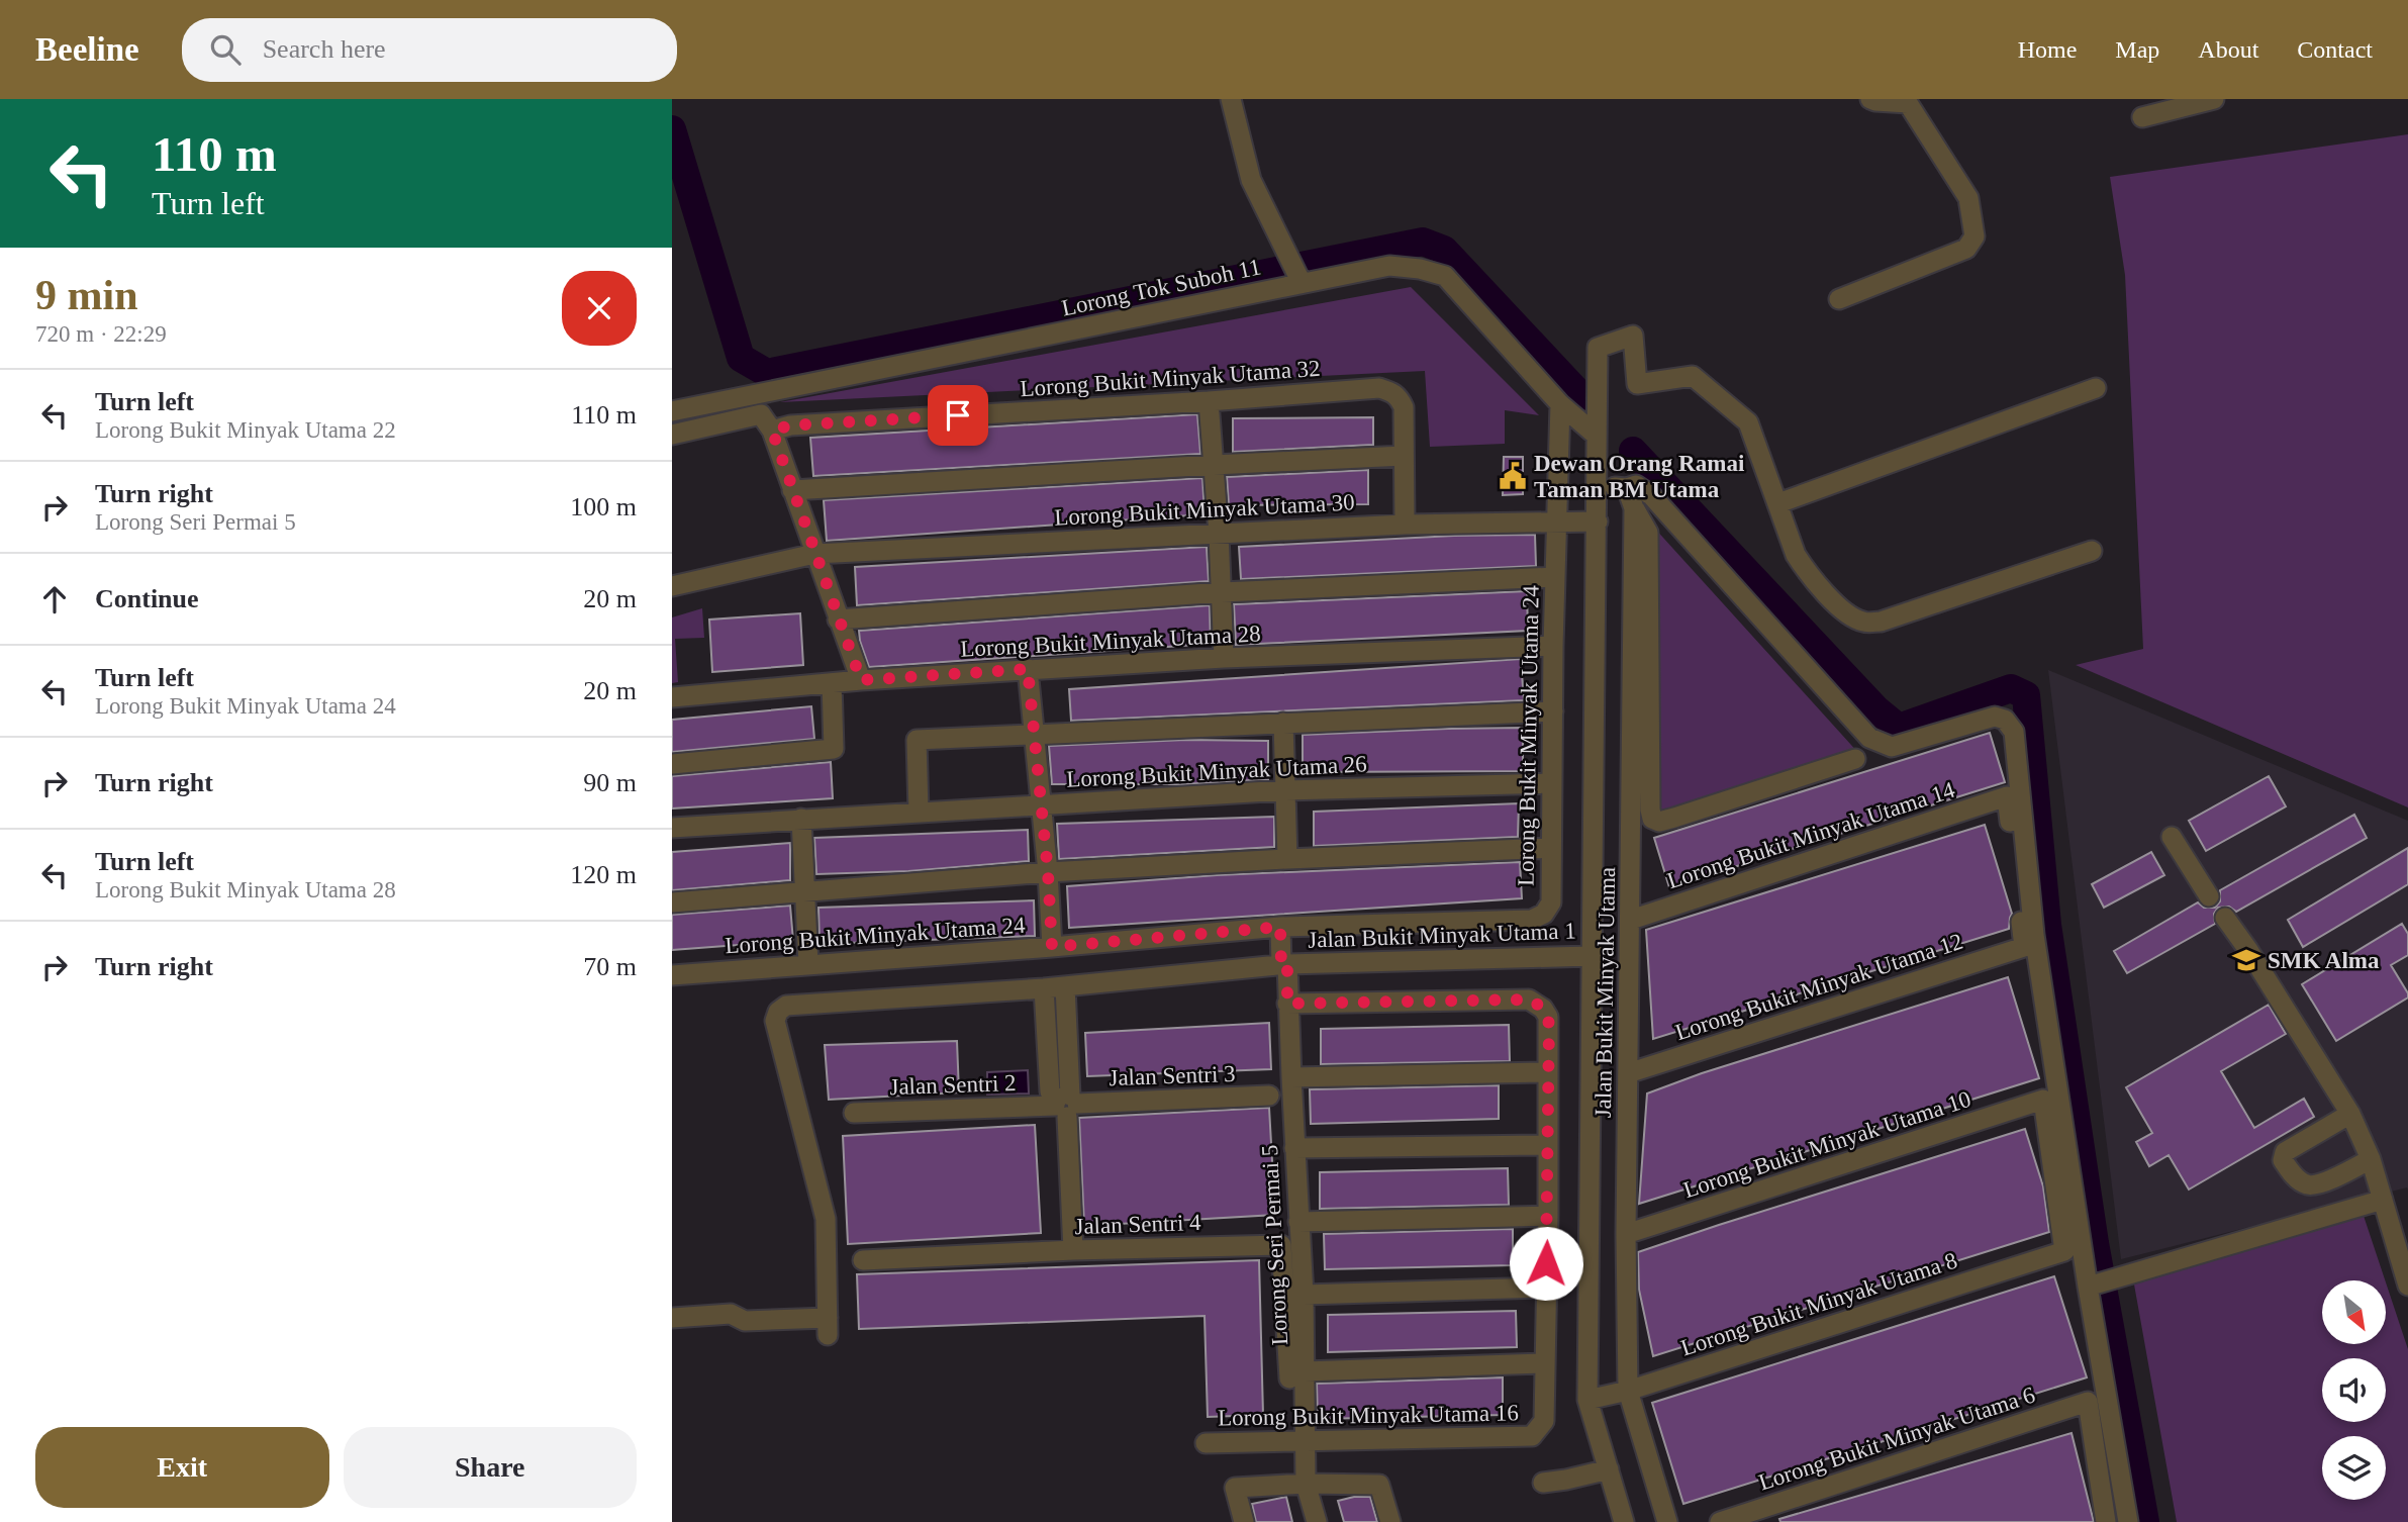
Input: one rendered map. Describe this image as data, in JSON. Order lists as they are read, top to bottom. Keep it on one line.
{"streets":{"street":["Lorong Tok Suboh 11","Lorong Bukit Minyak Utama 32","Lorong Bukit Minyak Utama 30","Lorong Bukit Minyak Utama 28","Lorong Bukit Minyak Utama 24","Lorong Bukit Minyak Utama 26","Lorong Bukit Minyak Utama 14","Jalan Bukit Minyak Utama 1","Lorong Bukit Minyak Utama 12","Jalan Bukit Minyak Utama","Jalan Sentri 3","Jalan Sentri 2","Lorong Bukit Minyak Utama 10","Jalan Sentri 4","Lorong Seri Permai 5","Lorong Bukit Minyak Utama 8","Lorong Bukit Minyak Utama 16","Lorong Bukit Minyak Utama 6"]},"crossings":[["Lorong Tok Suboh 11","Lorong Bukit Minyak Utama 24"],["Lorong Tok Suboh 11","Jalan Bukit Minyak Utama"],["Lorong Bukit Minyak Utama 32","Lorong Bukit Minyak Utama 30"],["Lorong Bukit Minyak Utama 30","Lorong Bukit Minyak Utama 24"],["Lorong Bukit Minyak Utama 30","Jalan Bukit Minyak Utama"],["Lorong Bukit Minyak Utama 28","Lorong Bukit Minyak Utama 24"],["Lorong Bukit Minyak Utama 24","Lorong Bukit Minyak Utama 26"],["Lorong Bukit Minyak Utama 24","Lorong Seri Permai 5"],["Lorong Bukit Minyak Utama 14","Lorong Bukit Minyak Utama 12"],["Lorong Bukit Minyak Utama 14","Jalan Bukit Minyak Utama"],["Jalan Bukit Minyak Utama 1","Jalan Bukit Minyak Utama"],["Jalan Bukit Minyak Utama 1","Lorong Seri Permai 5"],["Lorong Bukit Minyak Utama 12","Jalan Bukit Minyak Utama"],["Jalan Bukit Minyak Utama","Lorong Bukit Minyak Utama 10"],["Jalan Bukit Minyak Utama","Lorong Bukit Minyak Utama 8"],["Jalan Sentri 3","Jalan Sentri 2"],["Lorong Bukit Minyak Utama 10","Lorong Bukit Minyak Utama 8"],["Jalan Sentri 4","Lorong Seri Permai 5"],["Lorong Seri Permai 5","Lorong Bukit Minyak Utama 16"]],"places":{"public building":["Dewan Orang Ramai Taman BM Utama"],"school or university":["SMK Alma"]},"north":"bottom right","page":{"header":"Beeline","search":"Search here","nav":["Home","Map","About","Contact"],"turn":["110 m","Turn left"],"heading":["9 min","720 m · 22:29"],"list":[{"name":"Turn left","note":"Lorong Bukit Minyak Utama 22","value":"110 m"},{"name":"Turn right","note":"Lorong Seri Permai 5","value":"100 m"},{"name":"Continue","value":"20 m"},{"name":"Turn left","note":"Lorong Bukit Minyak Utama 24","value":"20 m"},{"name":"Turn right","value":"90 m"},{"name":"Turn left","note":"Lorong Bukit Minyak Utama 28","value":"120 m"},{"name":"Turn right","value":"70 m"}],"buttons":["Exit","Share"]}}
